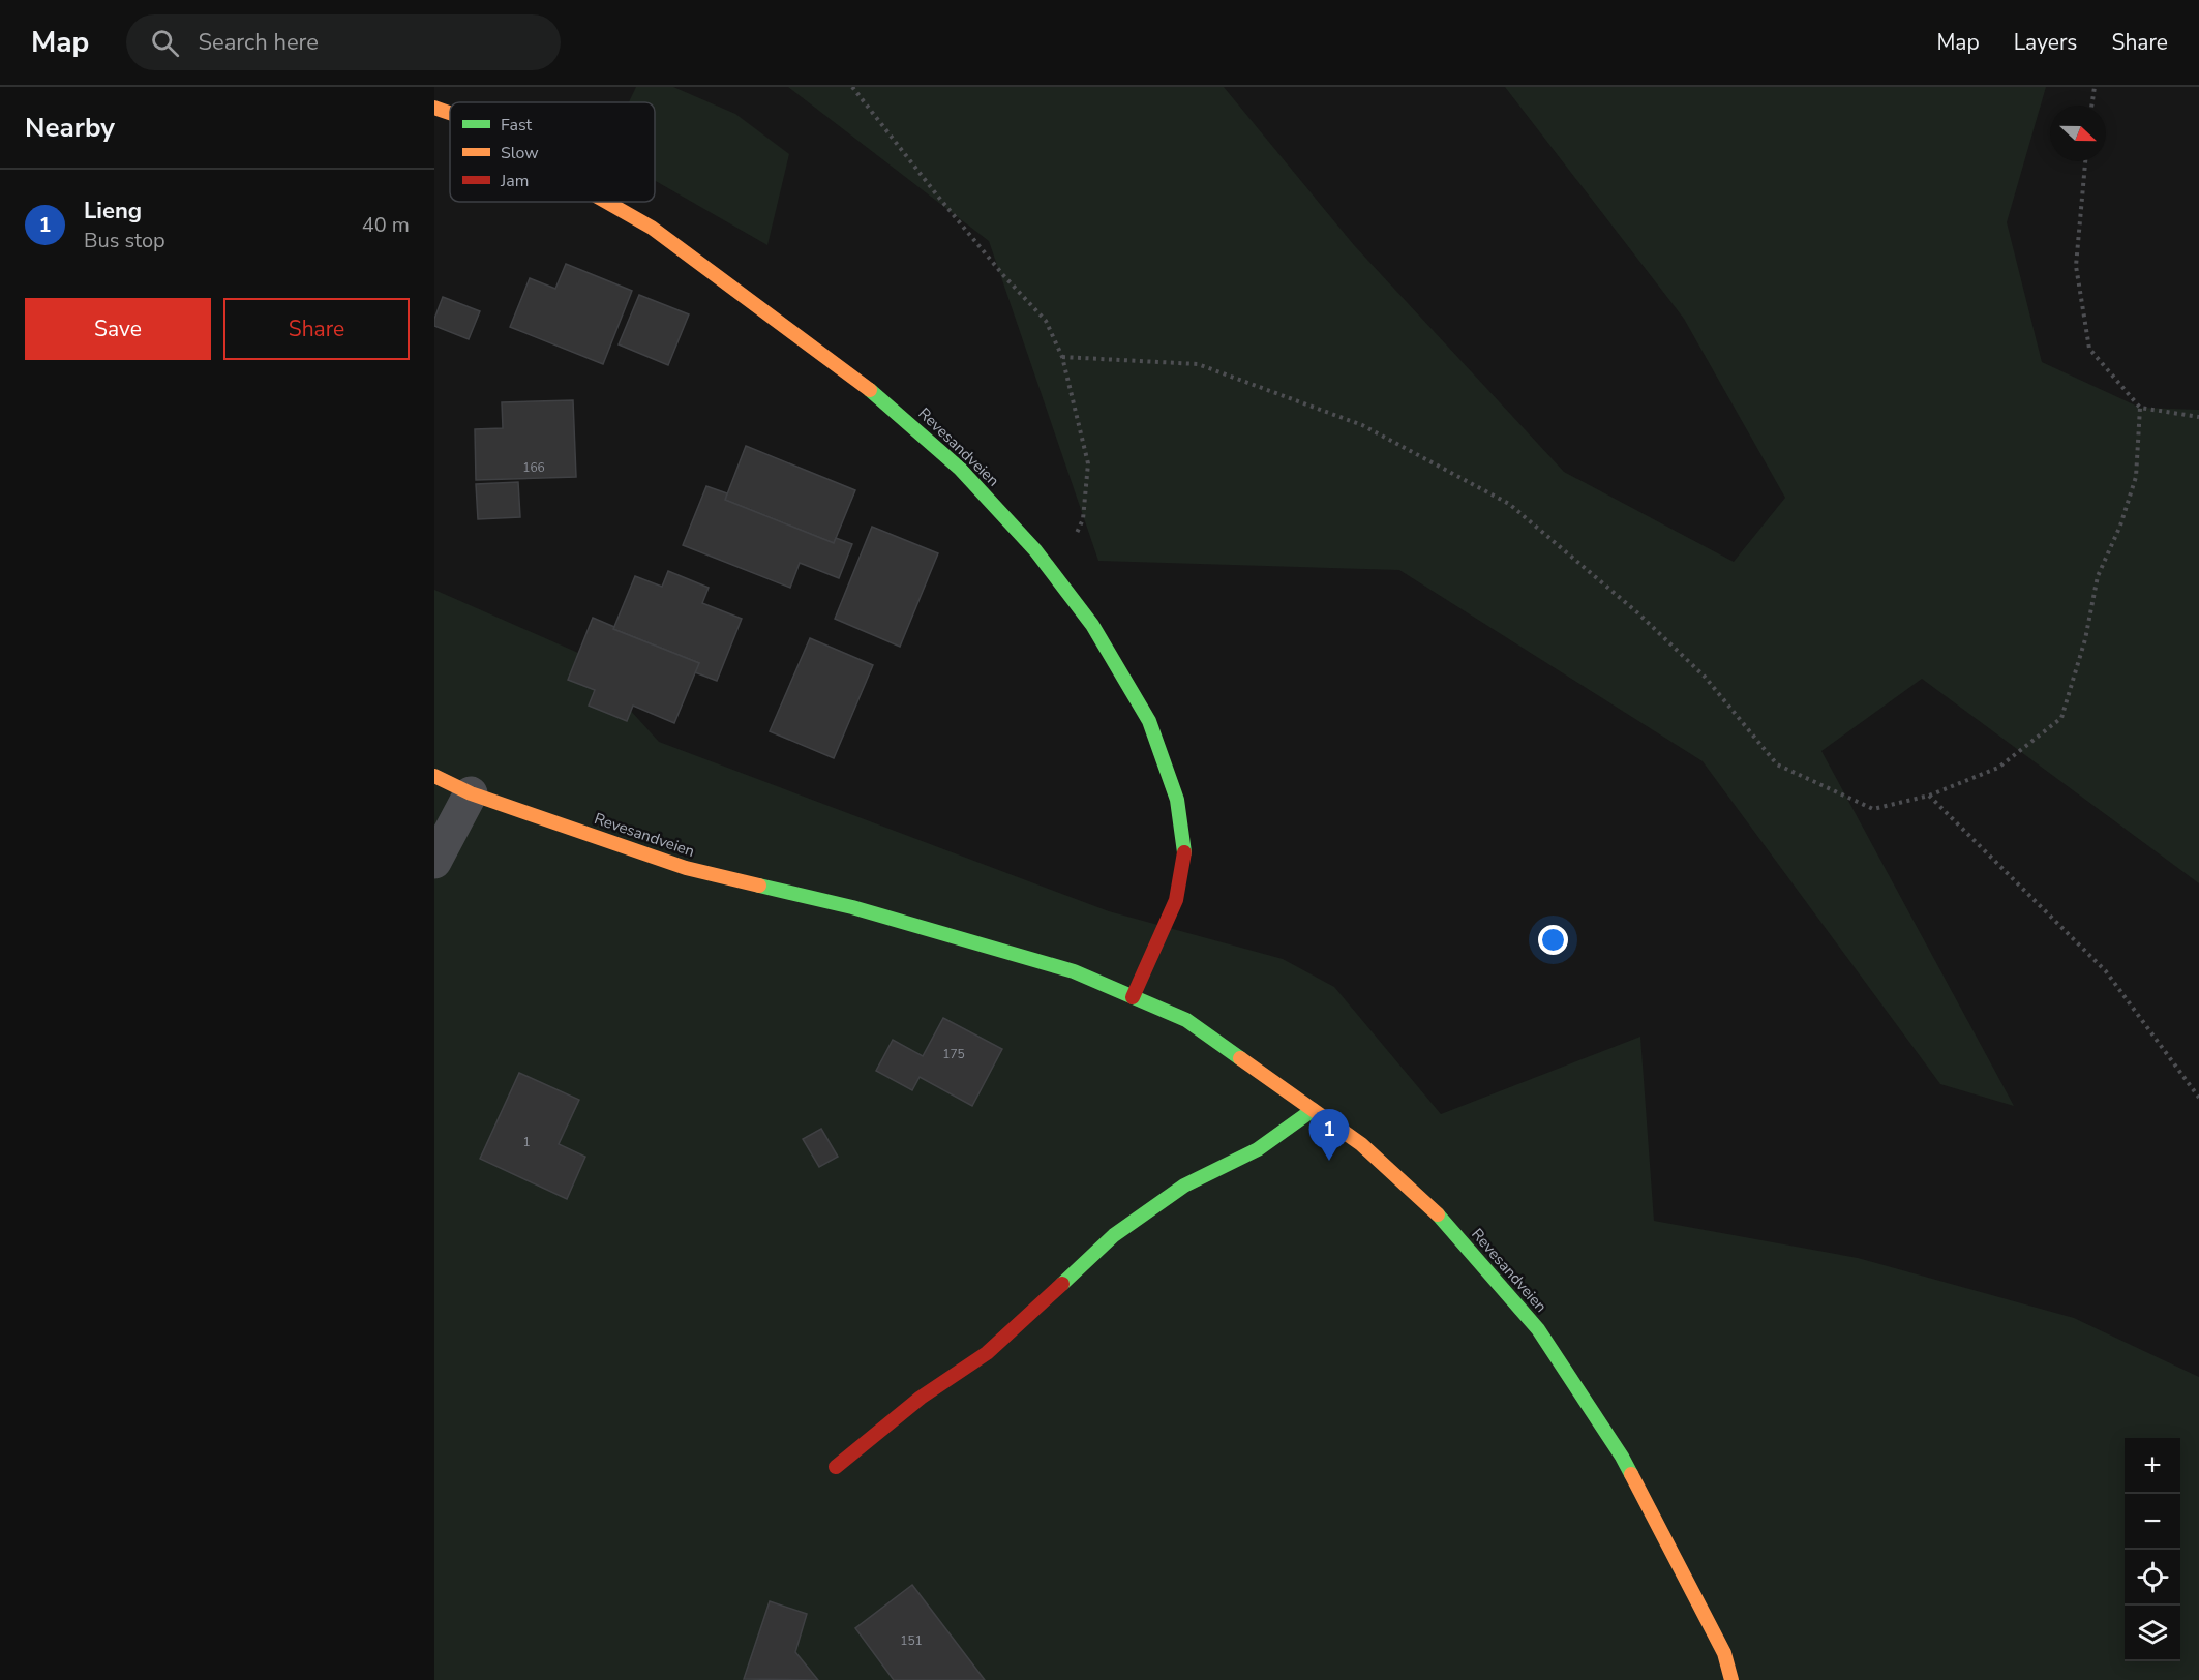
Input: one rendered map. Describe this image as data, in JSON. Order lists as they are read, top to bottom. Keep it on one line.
{"streets":{"street":["Revesandveien"]},"house_numbers":["166","175","1","151"],"legend":["Fast","Slow","Jam"],"north":"right","page":{"header":"Map","search":"Search here","nav":["Map","Layers","Share"],"heading":"Nearby","list":[{"mark":"1","name":"Lieng","note":"Bus stop","value":"40 m"}],"buttons":["Save","Share"],"pins":"1","map_buttons":["+","−"]}}
